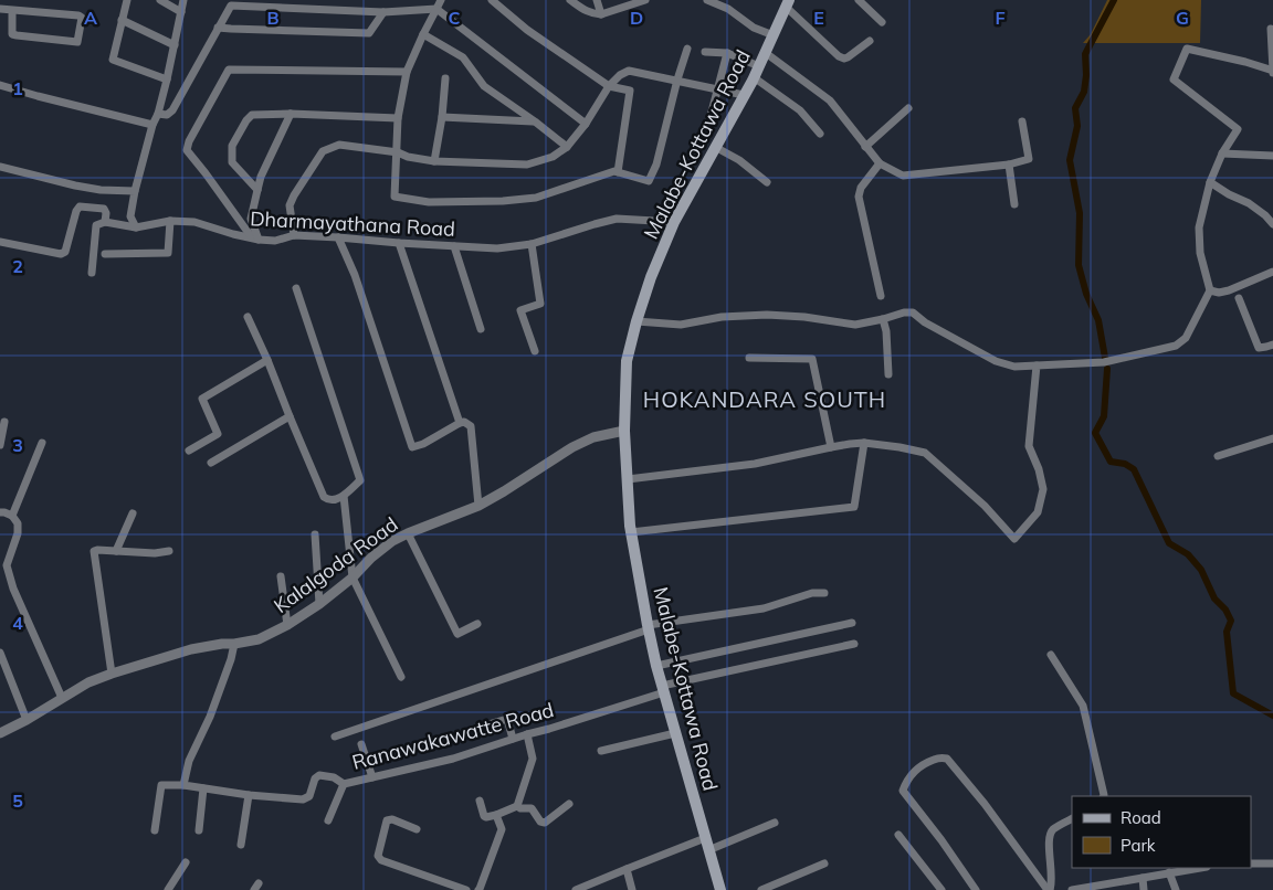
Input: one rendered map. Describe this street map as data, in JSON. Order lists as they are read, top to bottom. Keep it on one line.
{"streets":{"main road":["Malabe-Kottawa Road"],"street":["Dharmayathana Road","Kalalgoda Road","Ranawakawatte Road"]},"crossings":[["Malabe-Kottawa Road","Dharmayathana Road"],["Malabe-Kottawa Road","Kalalgoda Road"],["Malabe-Kottawa Road","Ranawakawatte Road"]],"districts":["HOKANDARA SOUTH"],"legend":["Road","Park"],"grid":{"columns":["A","B","C","D","E","F","G"],"rows":["1","2","3","4","5"]}}
